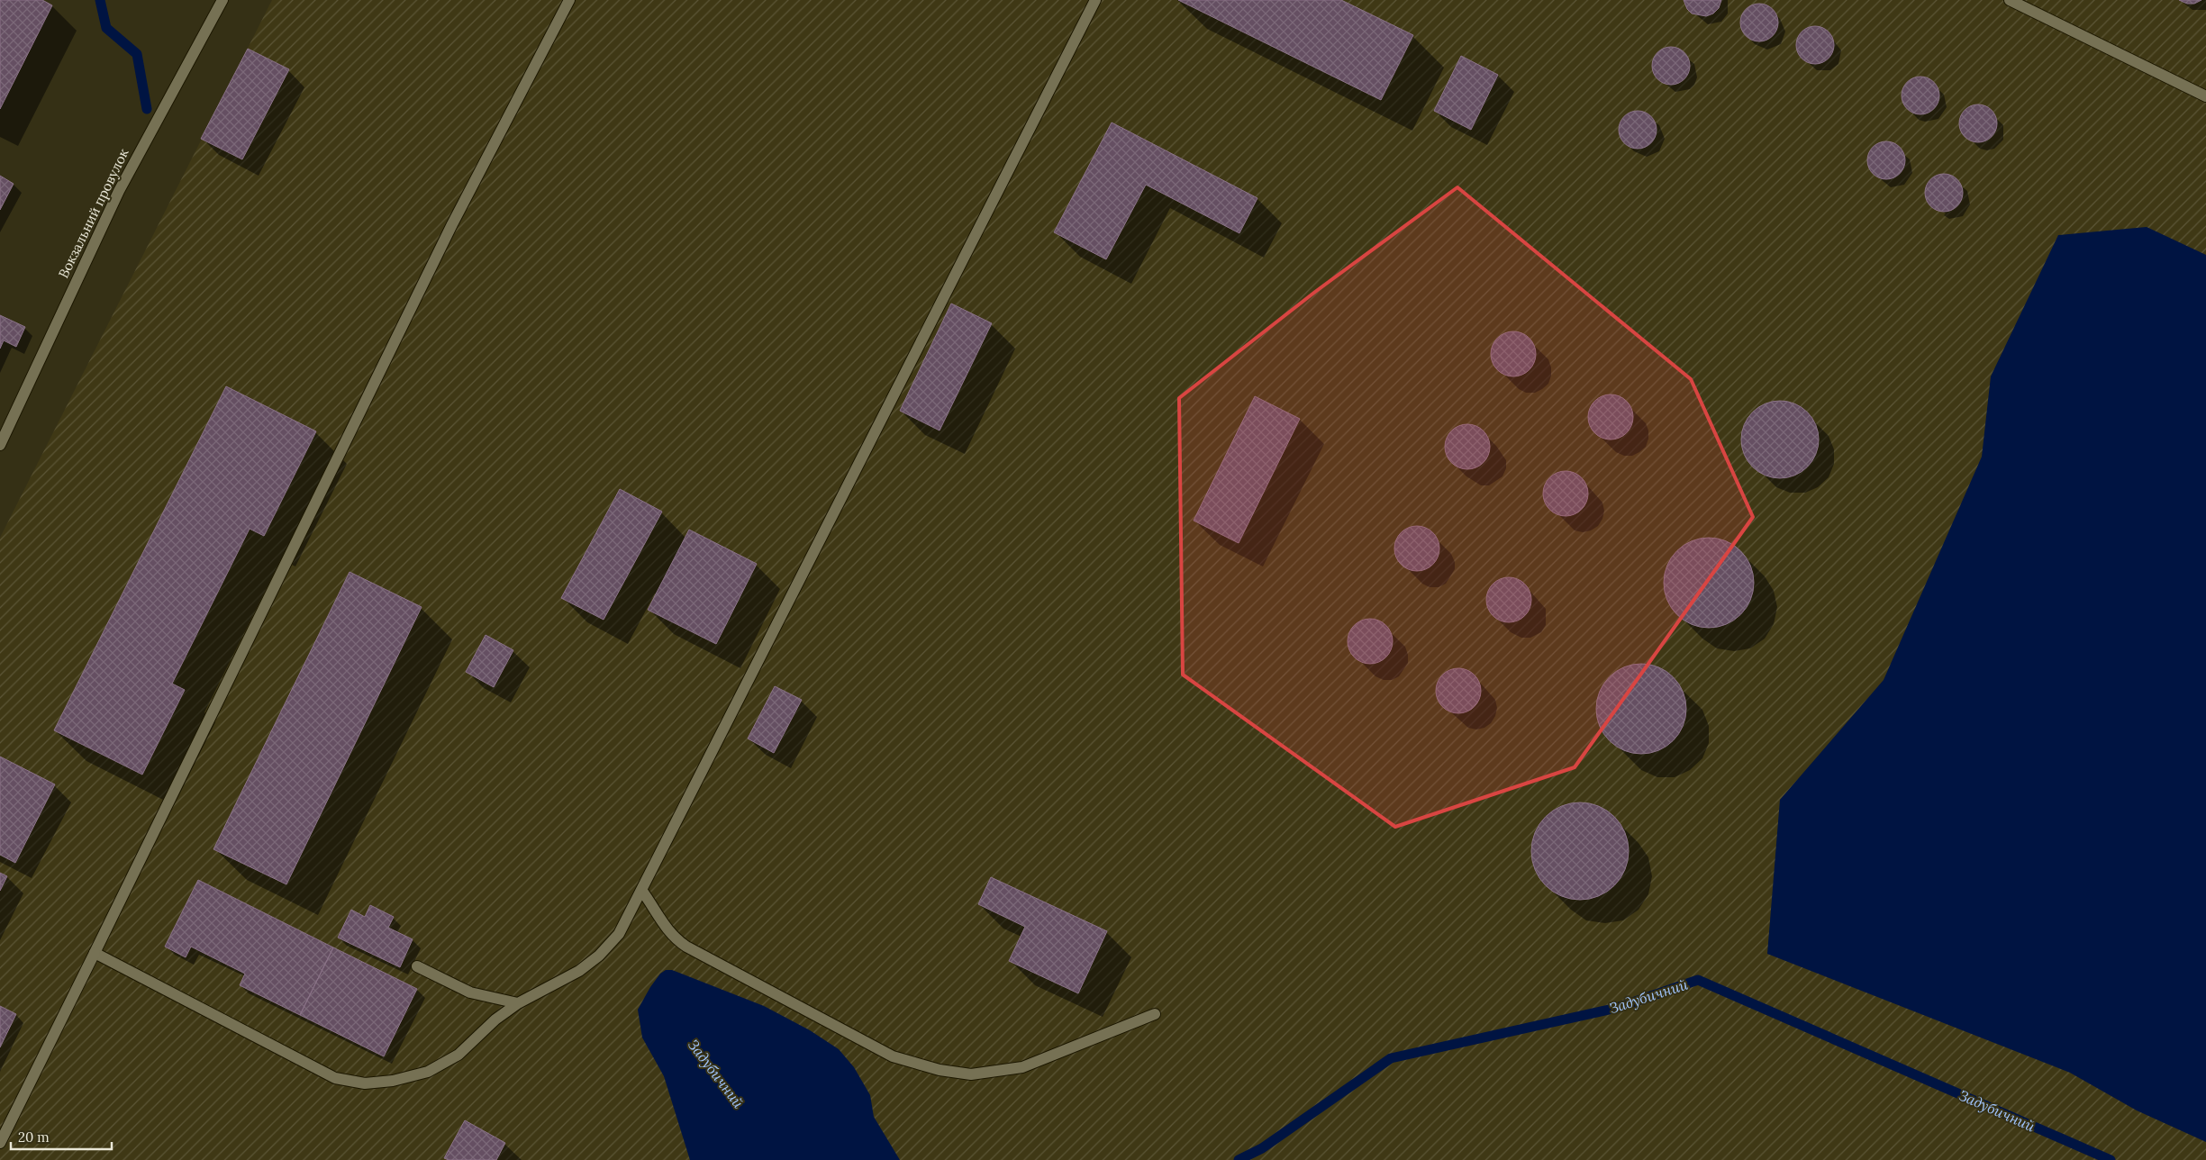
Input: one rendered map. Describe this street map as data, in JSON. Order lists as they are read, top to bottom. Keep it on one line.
{"streets":{"street":["Вокзальний провулок"]},"water":["Задубичний"],"scale_bar":"20 m"}
